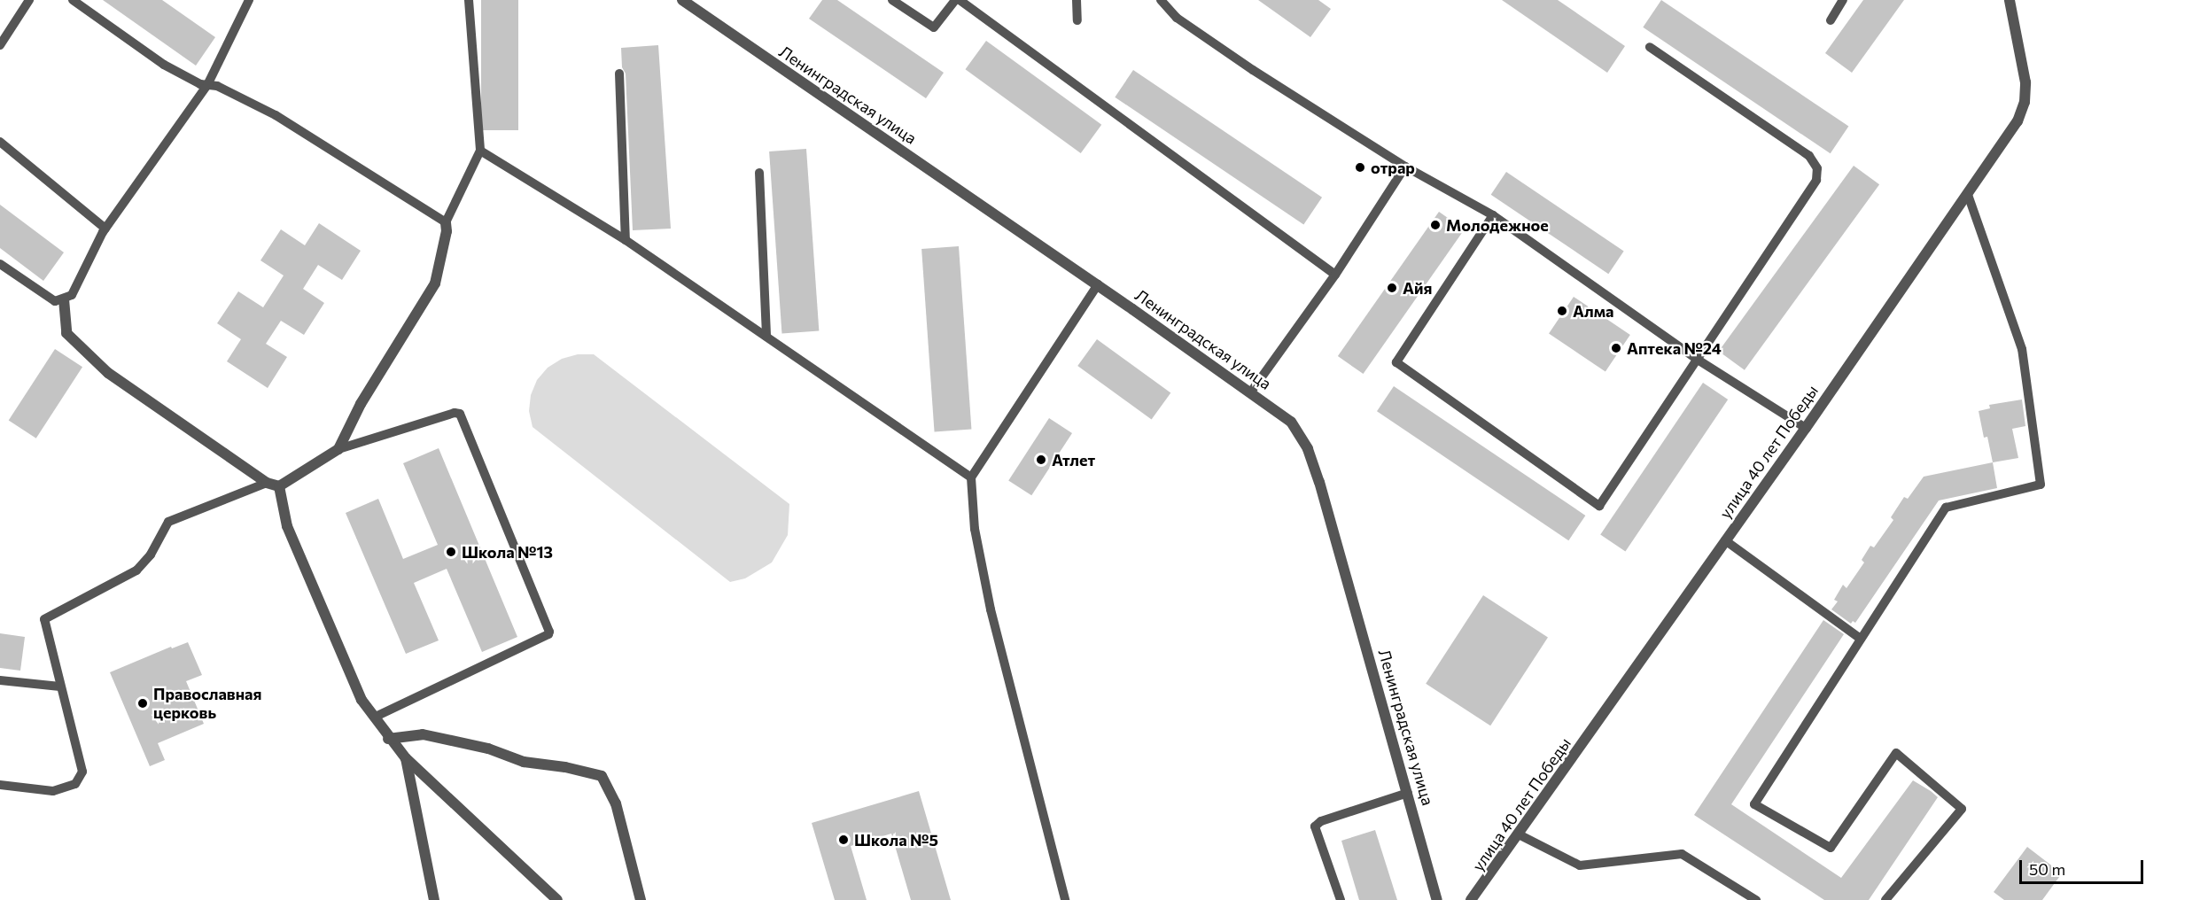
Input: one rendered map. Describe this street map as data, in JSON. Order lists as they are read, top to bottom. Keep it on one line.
{"streets":{"street":["Ленинградская улица","улица 40 лет Победы"]},"places":["отрар","Молодежное","Айя","Алма","Аптека №24","Атлет","Школа №13","Православная церковь","Школа №5"],"scale_bar":"50 m"}
